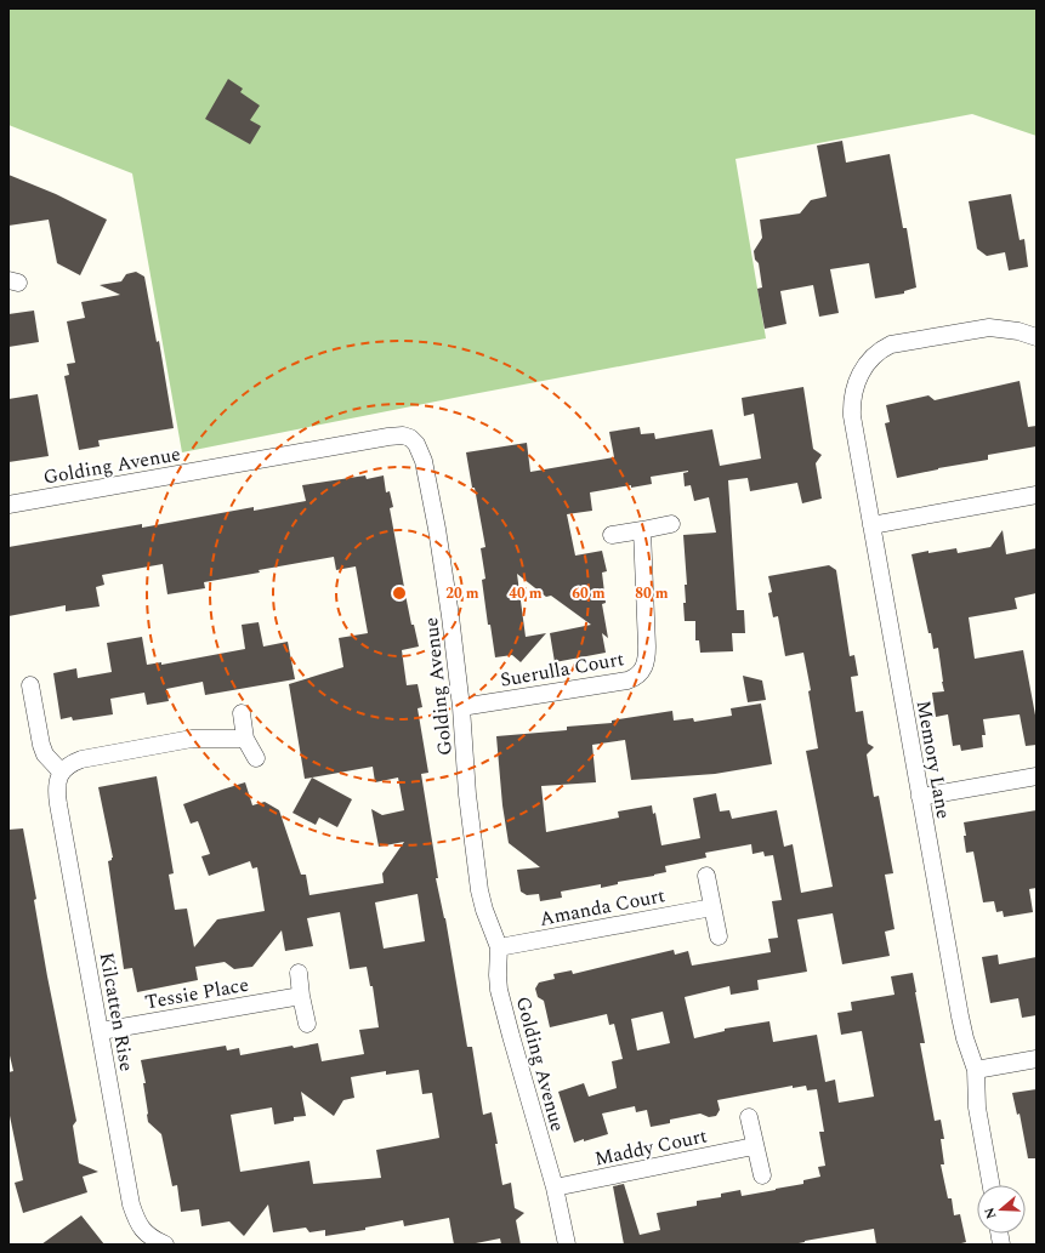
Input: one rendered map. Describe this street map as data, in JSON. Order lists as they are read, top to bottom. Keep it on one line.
{"streets":{"street":["Golding Avenue","Suerulla Court","Memory Lane","Amanda Court","Tessie Place","Kilcatten Rise","Maddy Court"]},"crossings":[["Golding Avenue","Suerulla Court"],["Golding Avenue","Amanda Court"],["Golding Avenue","Maddy Court"],["Tessie Place","Kilcatten Rise"]],"north":"left","rings":["20 m","40 m","60 m","80 m"]}
